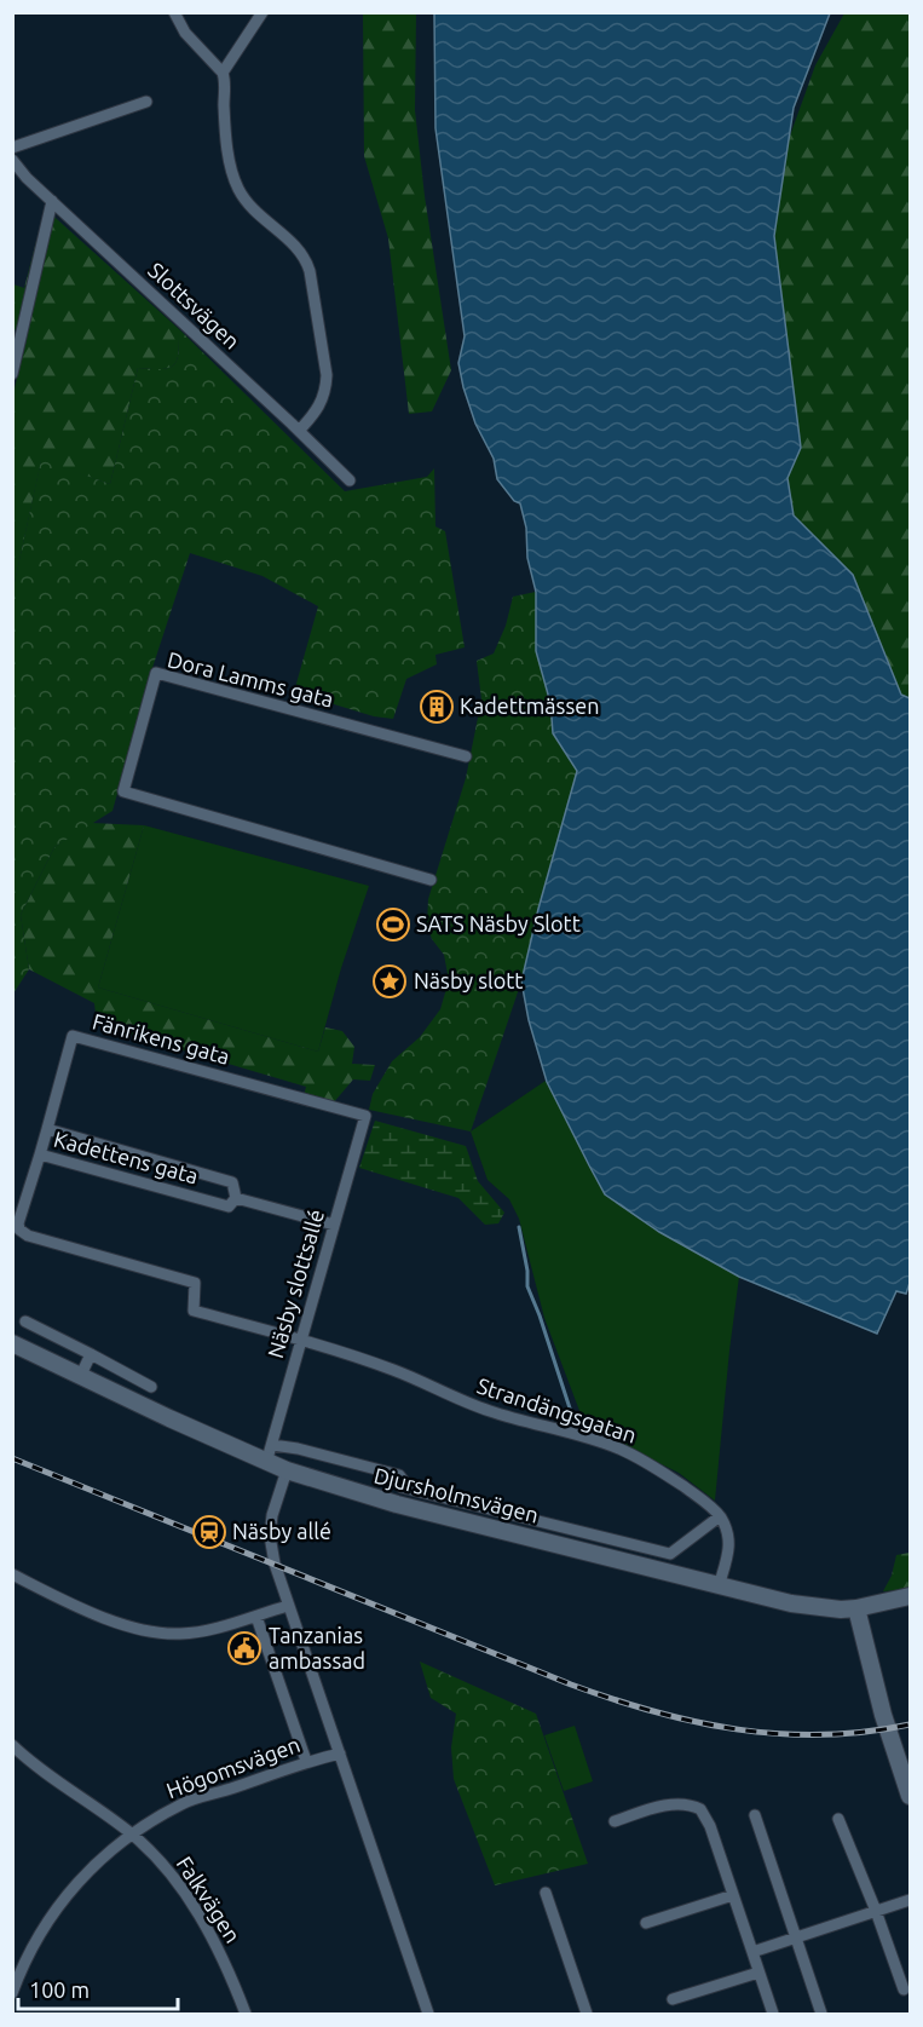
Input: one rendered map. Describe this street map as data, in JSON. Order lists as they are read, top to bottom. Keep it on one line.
{"streets":{"street":["Slottsvägen","Dora Lamms gata","Fänrikens gata","Kadettens gata","Näsby slottsallé","Strandängsgatan","Djursholmsvägen","Högomsvägen","Falkvägen"]},"crossings":[["Fänrikens gata","Näsby slottsallé"],["Kadettens gata","Näsby slottsallé"],["Kadettens gata","Strandängsgatan"],["Näsby slottsallé","Strandängsgatan"],["Näsby slottsallé","Djursholmsvägen"],["Högomsvägen","Falkvägen"]],"places":{"building":["Kadettmässen"],"sports":["SATS Näsby Slott"],"place":["Näsby slott"],"station":["Näsby allé"],"public building":["Tanzanias ambassad"]},"scale_bar":"100 m"}
